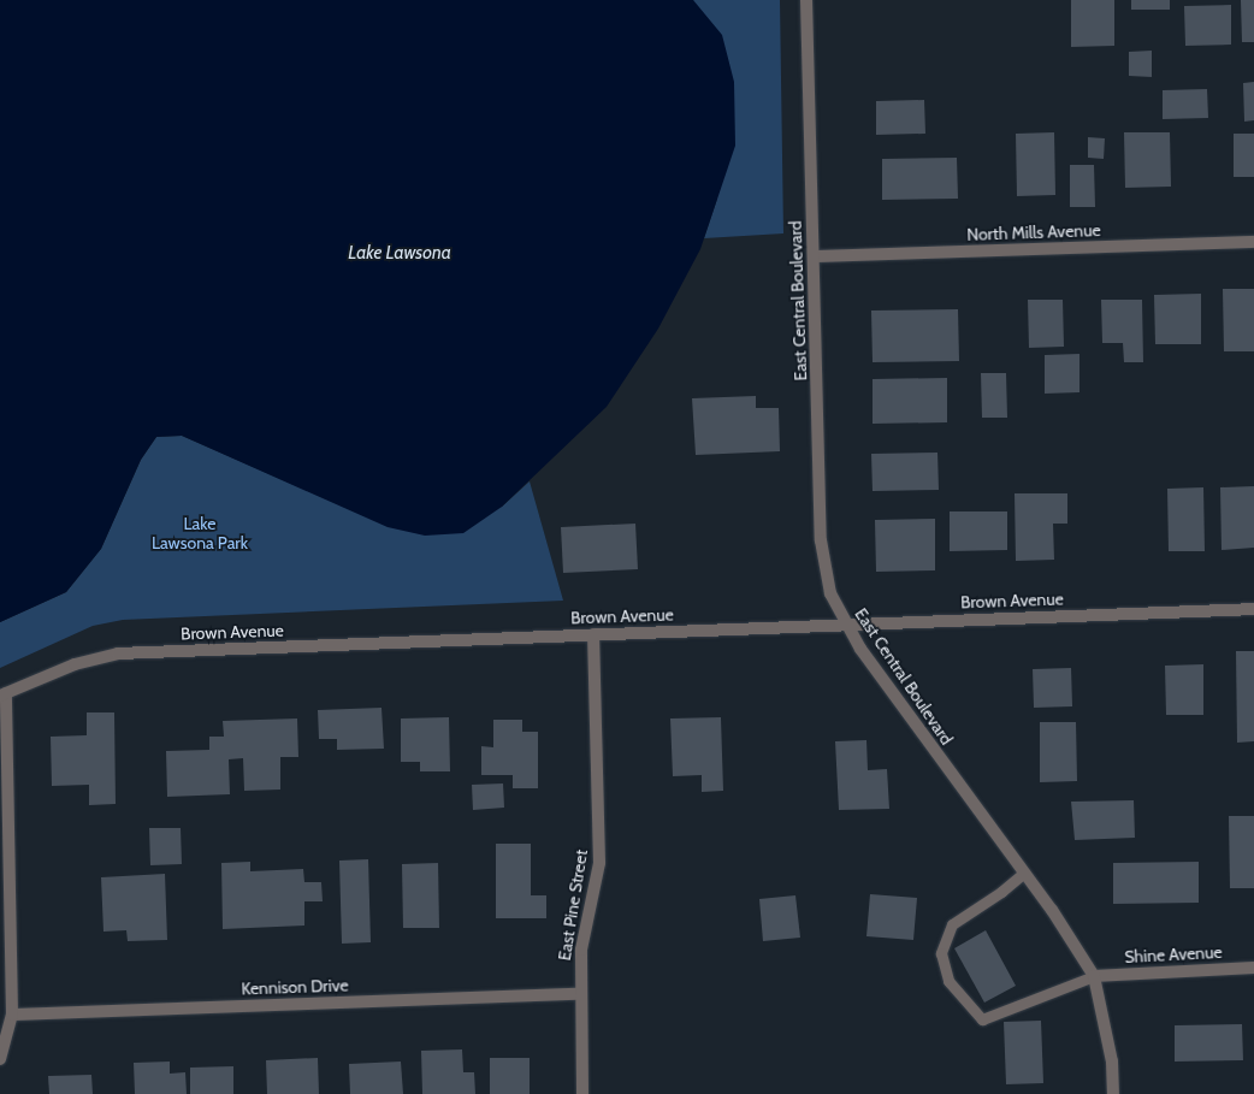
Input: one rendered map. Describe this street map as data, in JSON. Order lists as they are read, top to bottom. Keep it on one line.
{"streets":{"street":["North Mills Avenue","East Central Boulevard","Brown Avenue","East Pine Street","Shine Avenue","Kennison Drive"]},"crossings":[["North Mills Avenue","East Central Boulevard"],["East Central Boulevard","Brown Avenue"],["East Central Boulevard","Shine Avenue"],["Brown Avenue","East Pine Street"],["East Pine Street","Kennison Drive"]],"water":["Lake Lawsona"],"parks":["Lake Lawsona Park"]}
